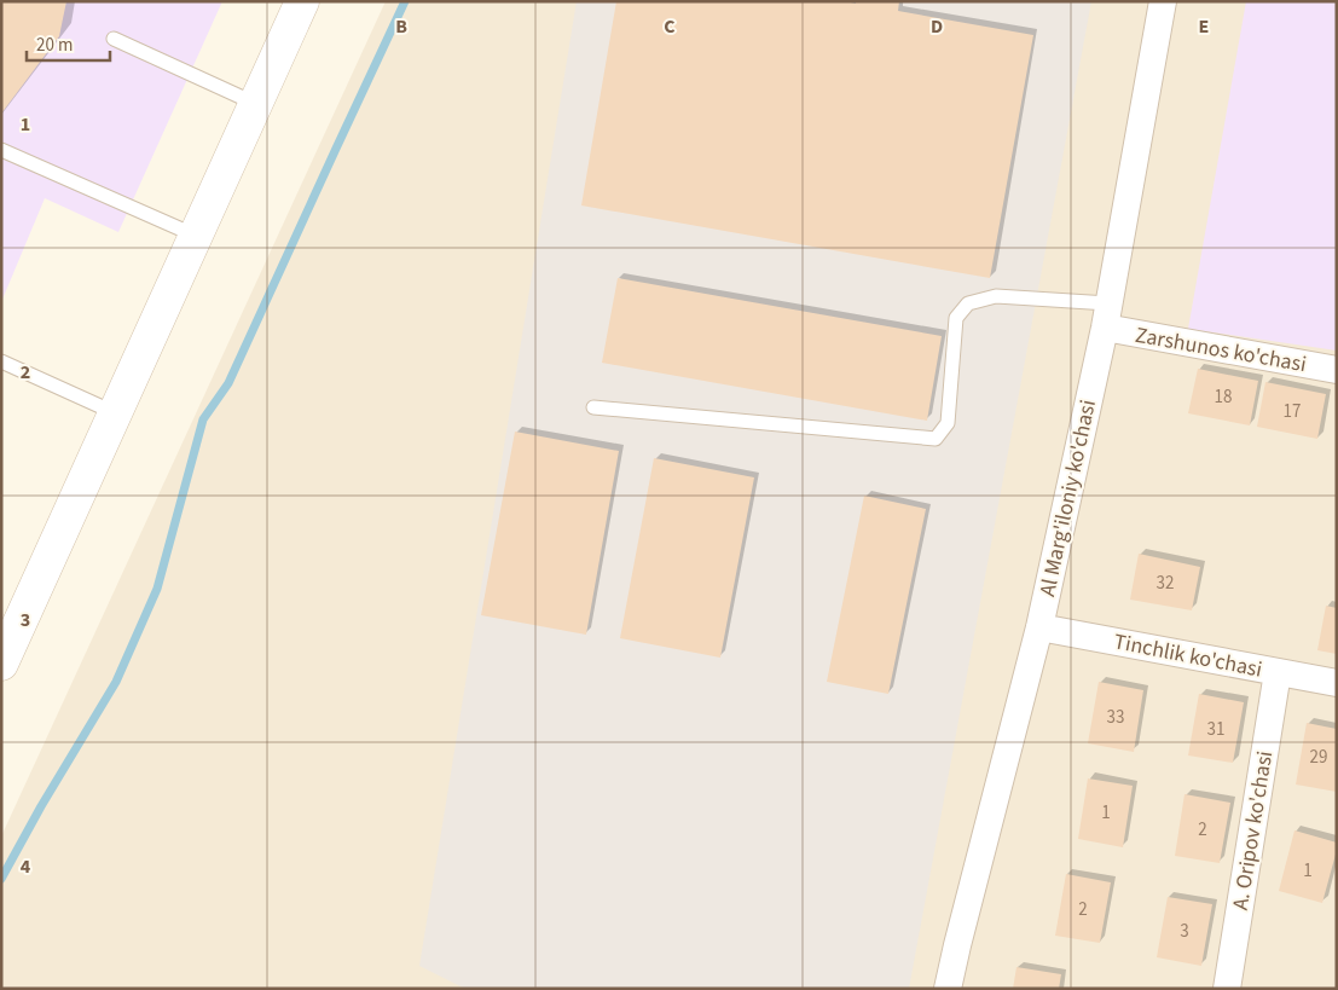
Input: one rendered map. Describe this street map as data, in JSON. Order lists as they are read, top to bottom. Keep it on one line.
{"streets":{"street":["Zarshunos ko'chasi","Al Marg'iloniy ko'chasi","Tinchlik ko'chasi","A. Oripov ko'chasi"]},"crossings":[["Zarshunos ko'chasi","Al Marg'iloniy ko'chasi"],["Al Marg'iloniy ko'chasi","Tinchlik ko'chasi"],["Tinchlik ko'chasi","A. Oripov ko'chasi"]],"house_numbers":["18","17","32","33","31","29","1","2","1","2","3"],"scale_bar":"20 m","grid":{"columns":["B","C","D","E"],"rows":["1","2","3","4"]}}
